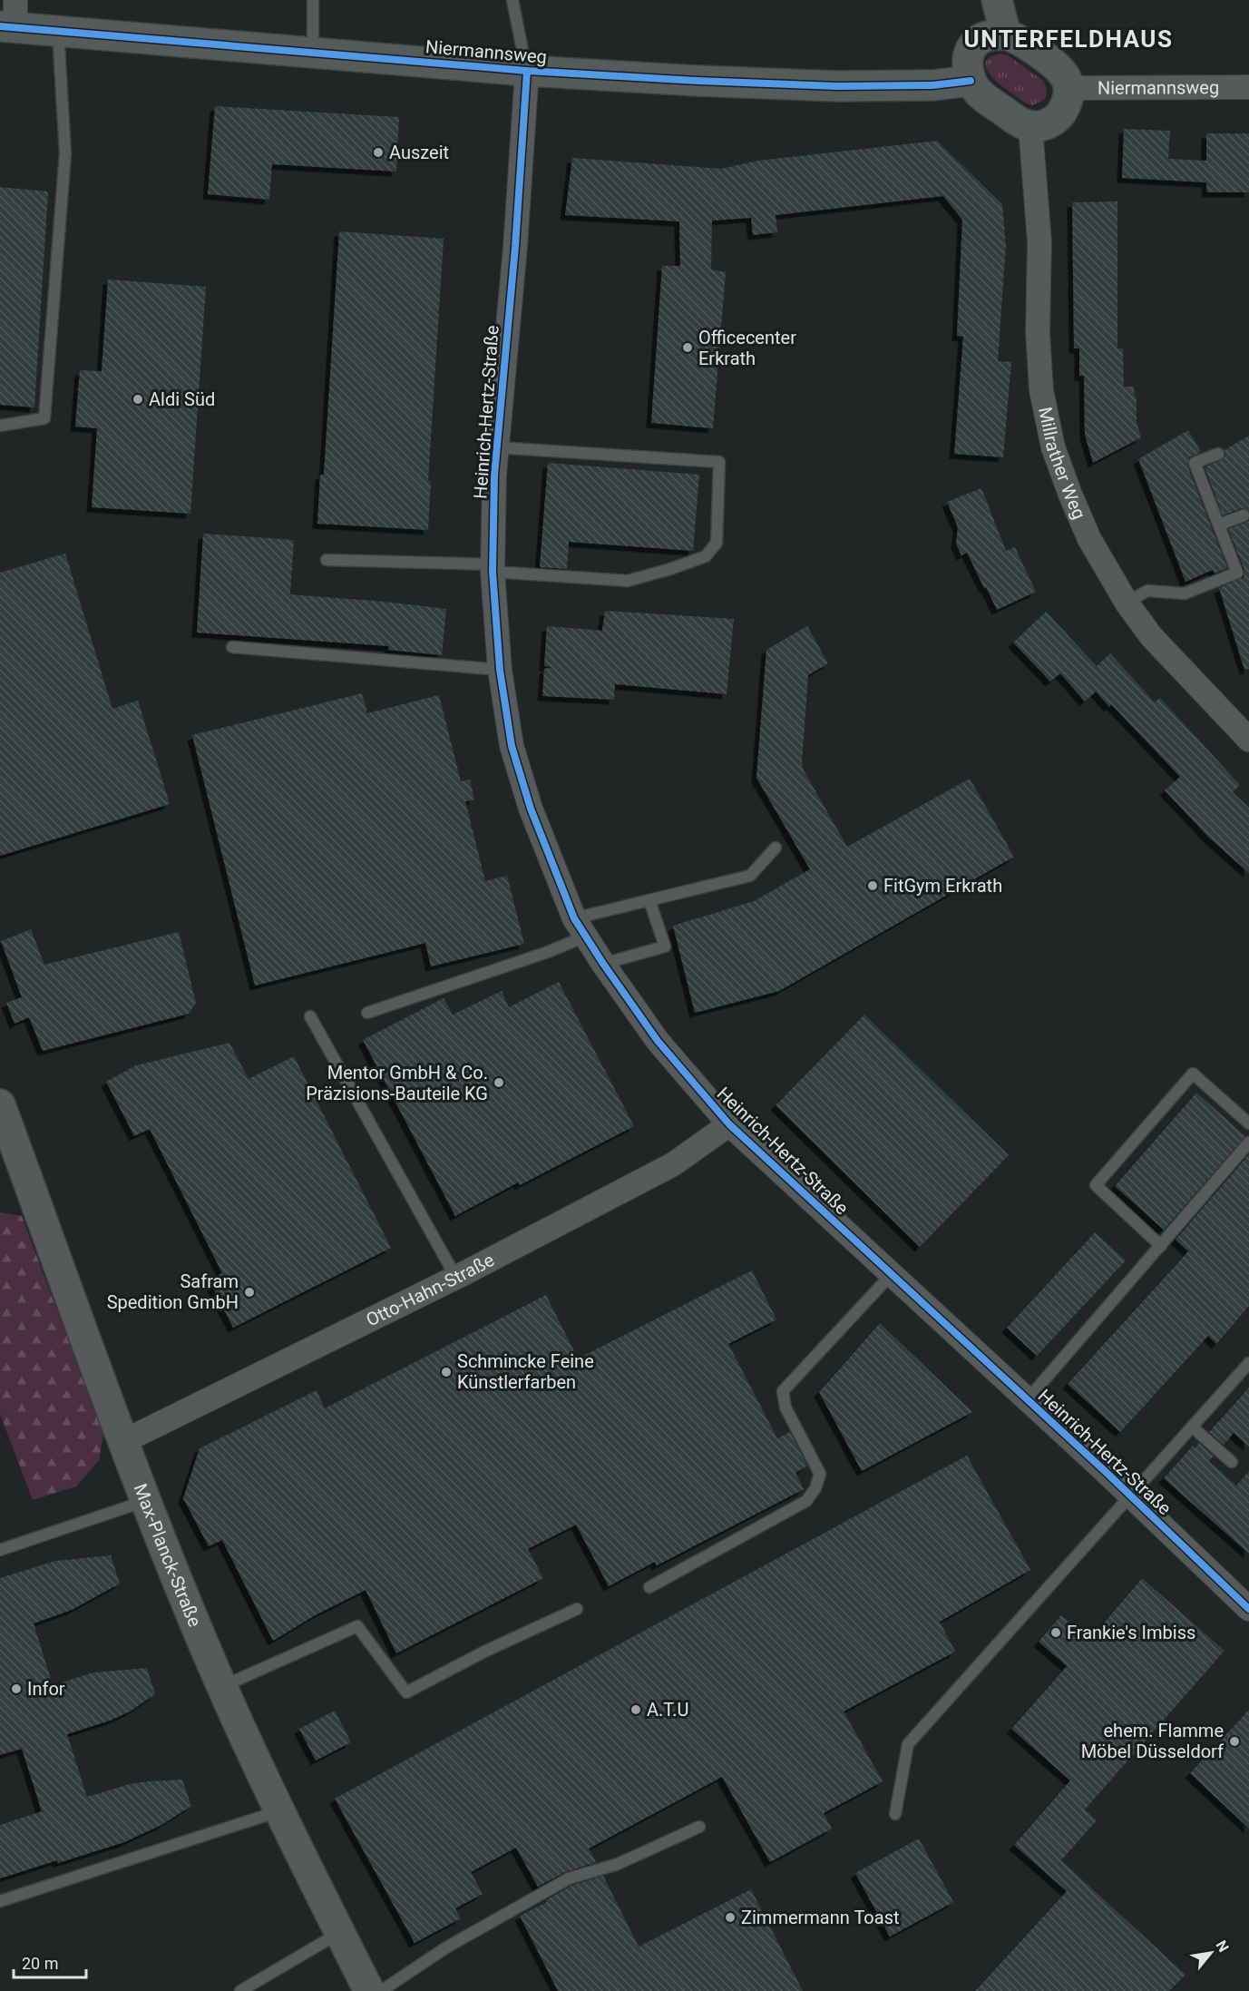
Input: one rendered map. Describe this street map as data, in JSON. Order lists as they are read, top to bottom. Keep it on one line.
{"streets":{"street":["Niermannsweg","Heinrich-Hertz-Straße","Millrather Weg","Otto-Hahn-Straße","Max-Planck-Straße"]},"crossings":[["Niermannsweg","Heinrich-Hertz-Straße"],["Niermannsweg","Millrather Weg"],["Heinrich-Hertz-Straße","Otto-Hahn-Straße"],["Otto-Hahn-Straße","Max-Planck-Straße"]],"districts":["UNTERFELDHAUS"],"places":["Auszeit","Officecenter Erkrath","Aldi Süd","FitGym Erkrath","Mentor GmbH & Co. Präzisions-Bauteile KG","Safram Spedition GmbH","Schmincke Feine Künstlerfarben","Frankie's Imbiss","Infor","A.T.U","ehem. Flamme Möbel Düsseldorf","Zimmermann Toast"],"scale_bar":"20 m","north":"top right"}
